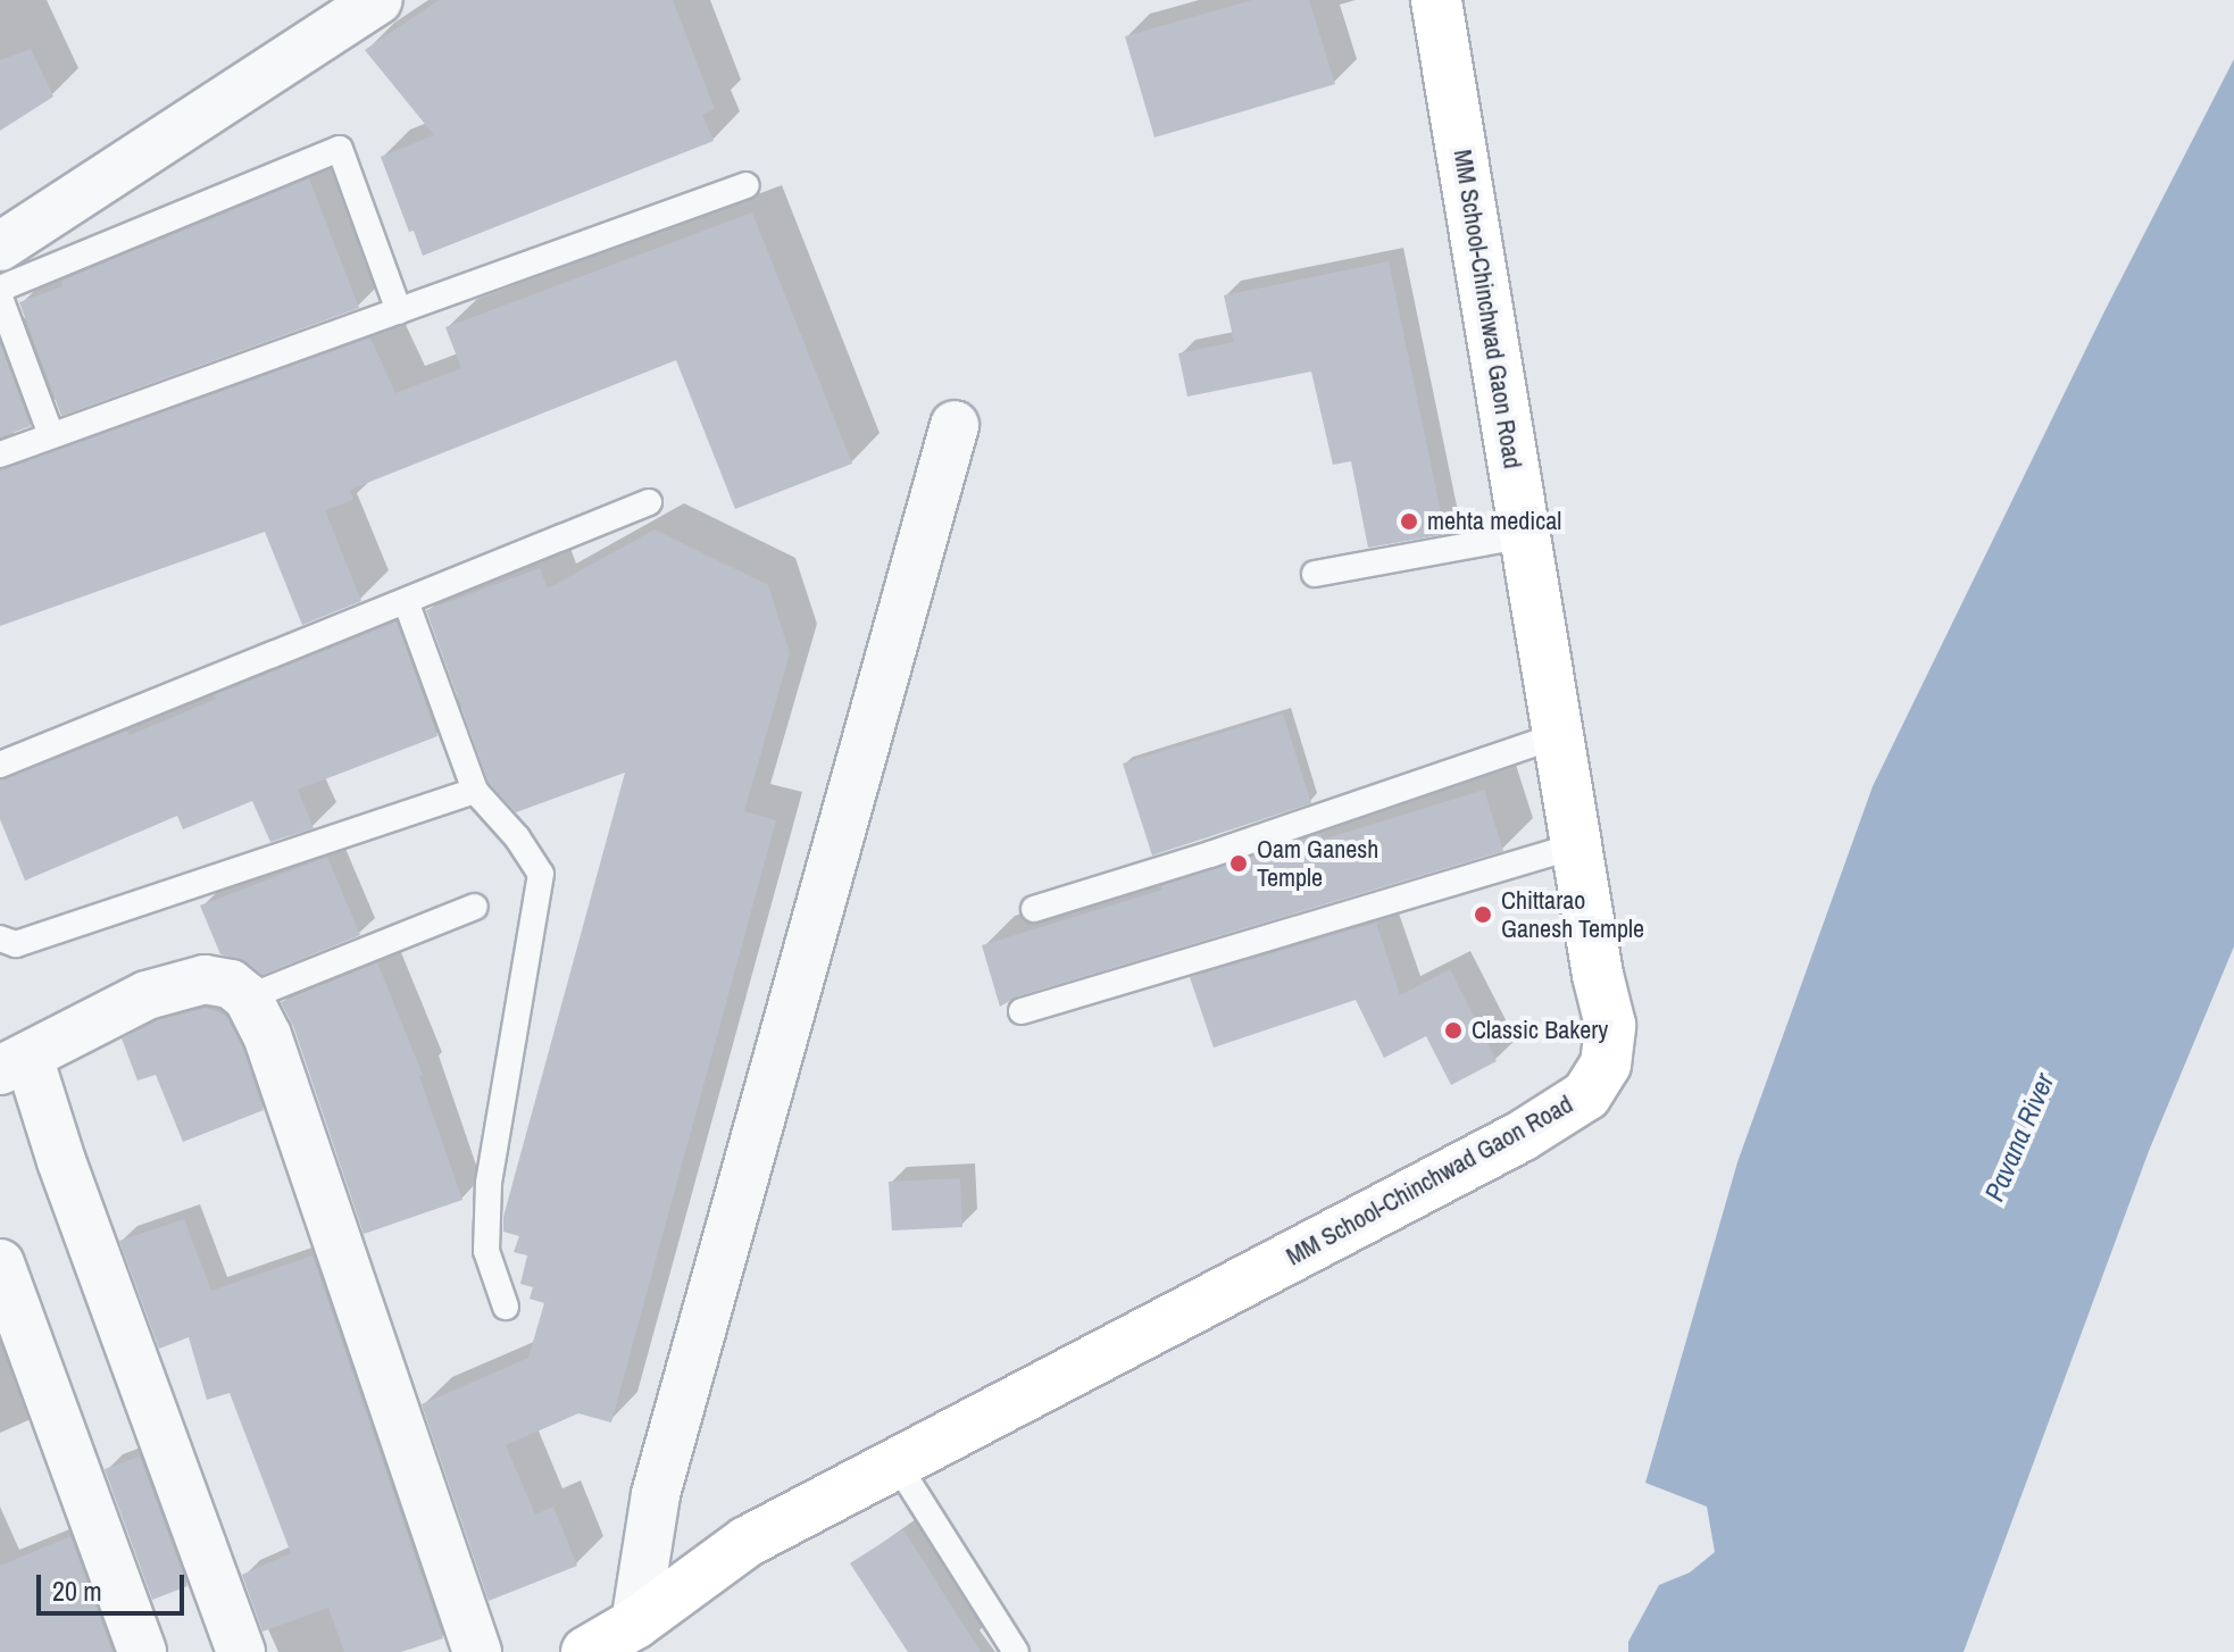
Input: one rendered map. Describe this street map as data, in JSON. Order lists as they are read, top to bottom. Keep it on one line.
{"streets":{"main road":["MM School-Chinchwad Gaon Road"]},"water":["Pavana River"],"places":["mehta medical","Oam Ganesh Temple","Chittarao Ganesh Temple","Classic Bakery"],"scale_bar":"20 m"}
